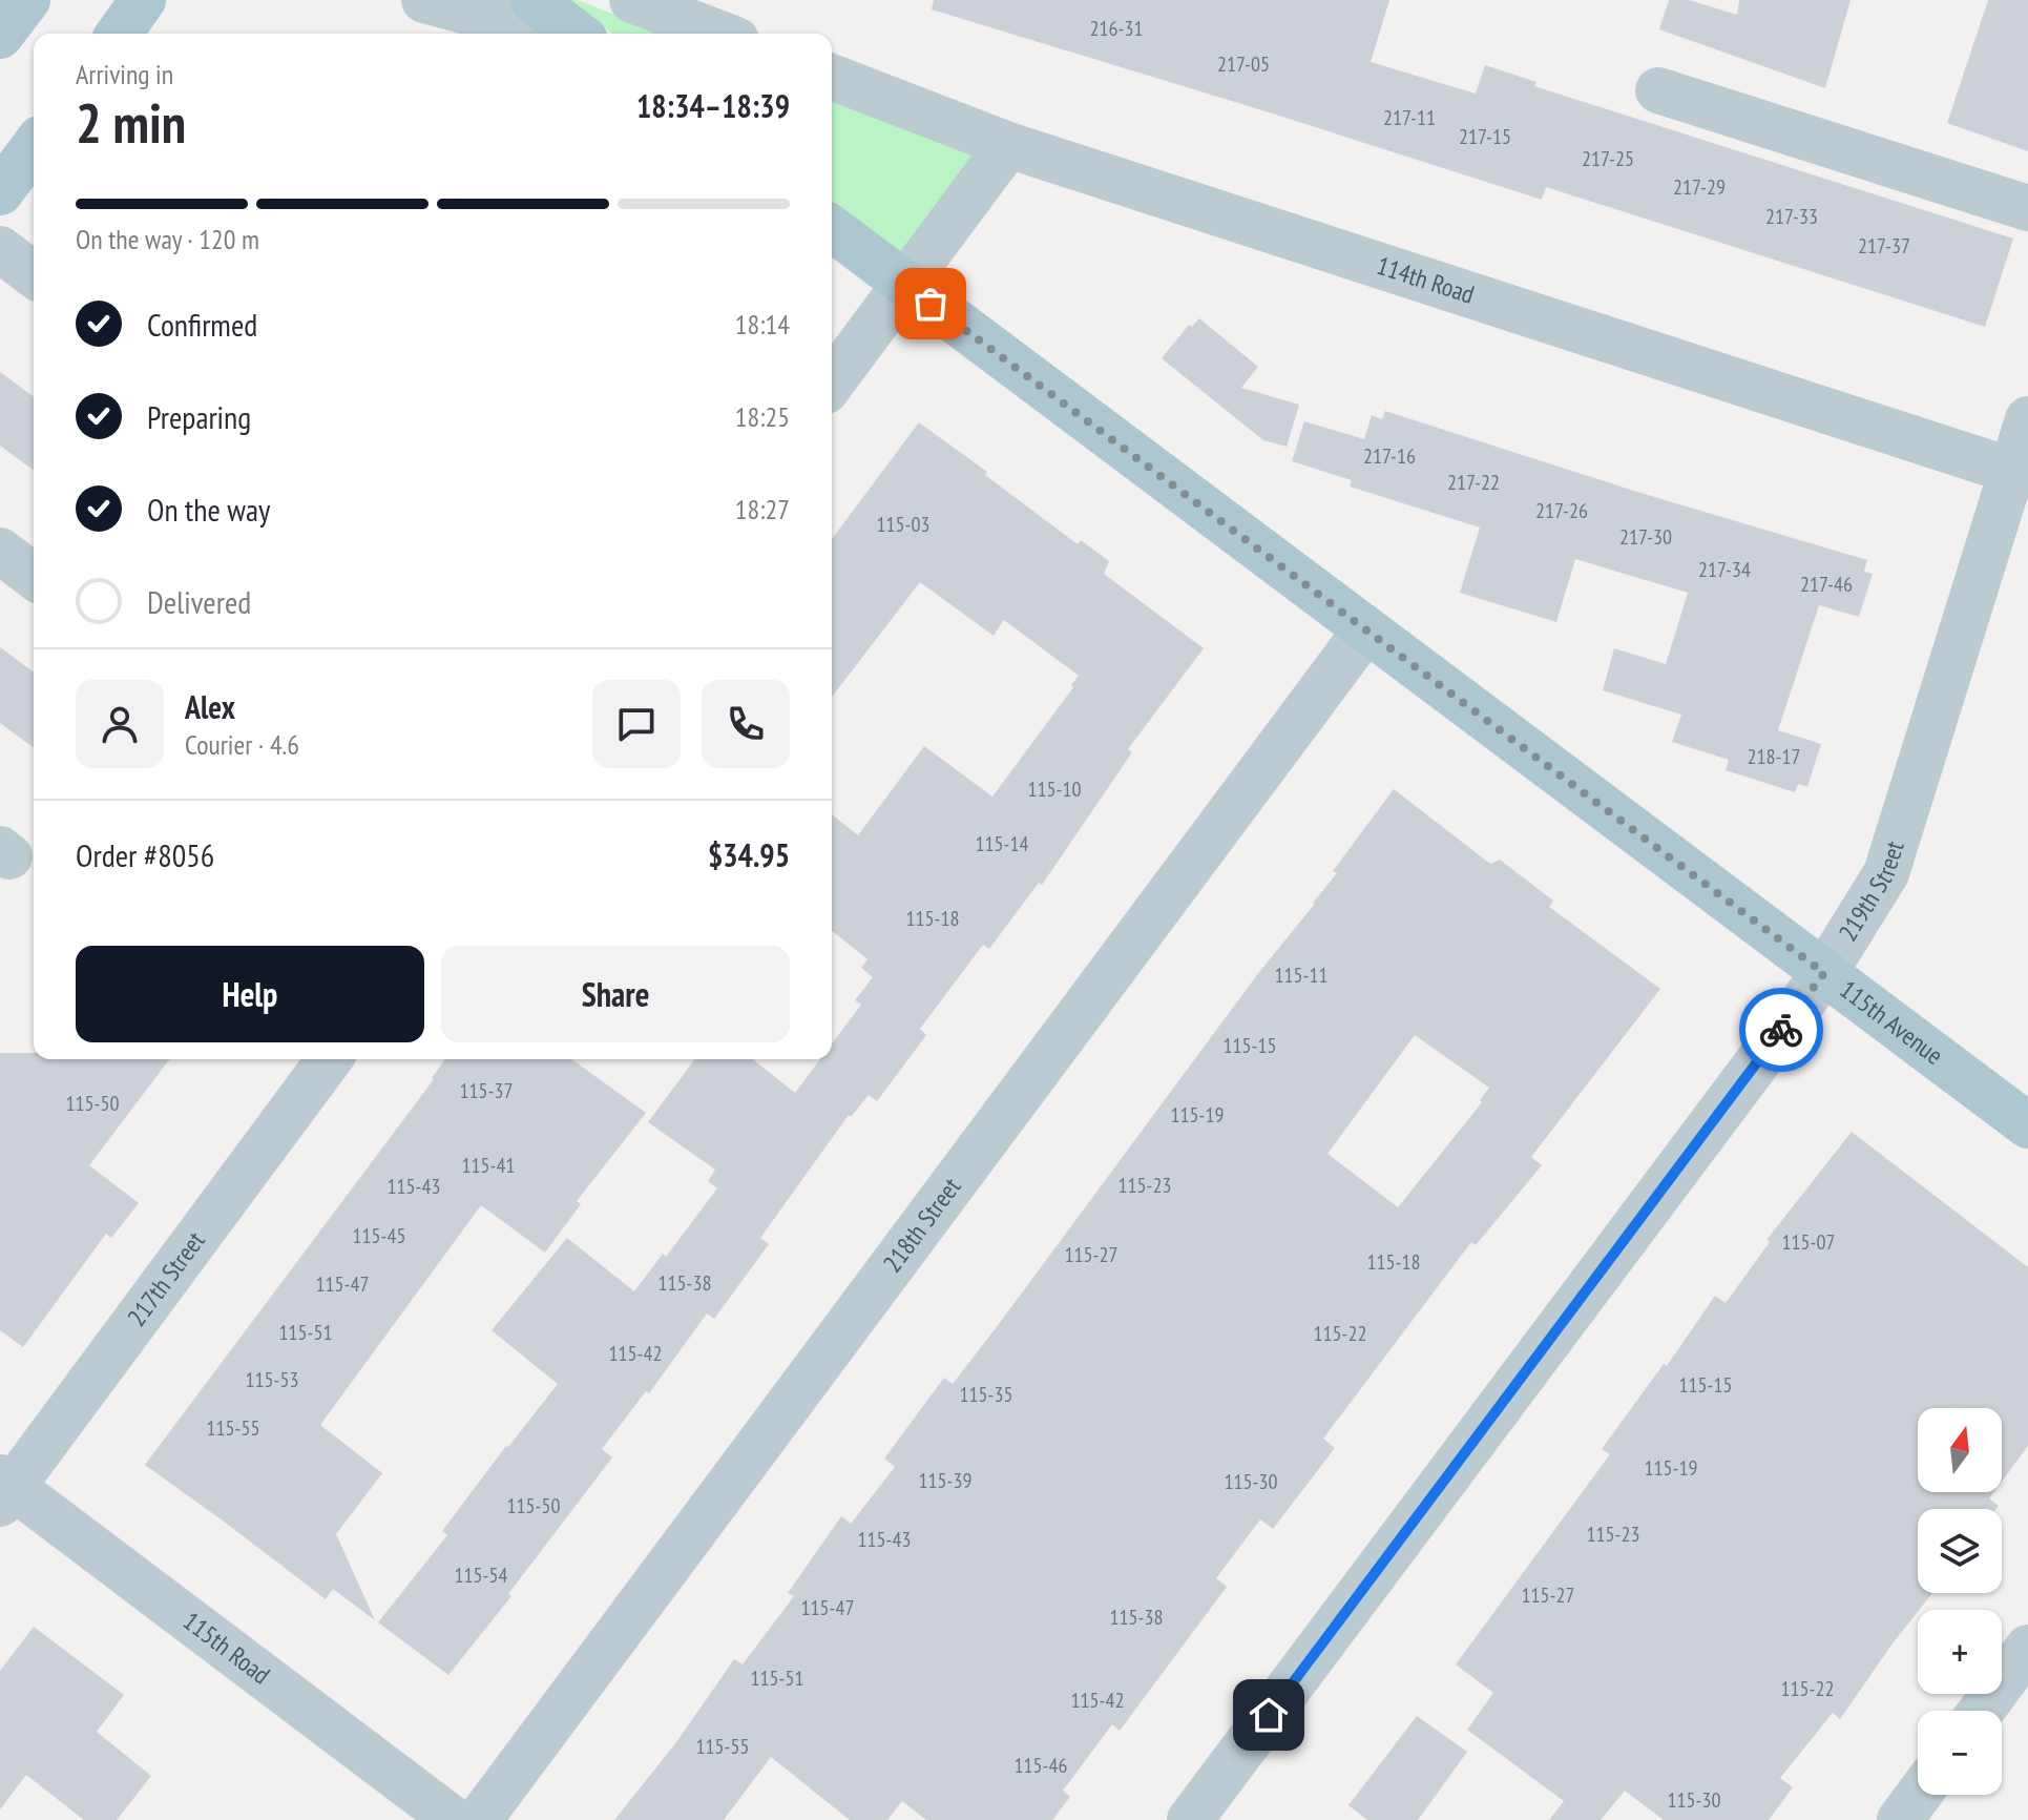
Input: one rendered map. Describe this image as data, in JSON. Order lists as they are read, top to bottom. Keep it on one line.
{"streets":{"main road":["115th Avenue"],"street":["114th Road","219th Street","218th Street","217th Street","115th Road"]},"crossings":[["114th Road","219th Street"],["219th Street","115th Avenue"],["115th Avenue","218th Street"],["217th Street","115th Road"]],"house_numbers":["216-31","217-05","217-11","217-15","217-25","217-29","217-33","217-37","217-16","217-22","217-26","115-03","217-30","217-34","217-46","218-17","115-10","115-14","115-18","115-11","115-15","115-37","115-50","115-19","115-41","115-23","115-43","115-45","115-07","115-27","115-18","115-38","115-47","115-51","115-22","115-42","115-53","115-15","115-35","115-55","115-19","115-39","115-30","115-50","115-23","115-43","115-54","115-27","115-47","115-38","115-51","115-22","115-42","115-55","115-46","115-30"],"north":"top","page":{"heading":["2 min","Arriving in","18:34–18:39"],"panel":["Alex","Courier · 4.6","Order #8056","$34.95"],"bar":"On the way · 120 m","list":[["Confirmed","18:14"],["Preparing","18:25"],["On the way","18:27"],"Delivered"],"buttons":["Help","Share"],"map_buttons":["+","−"]}}
